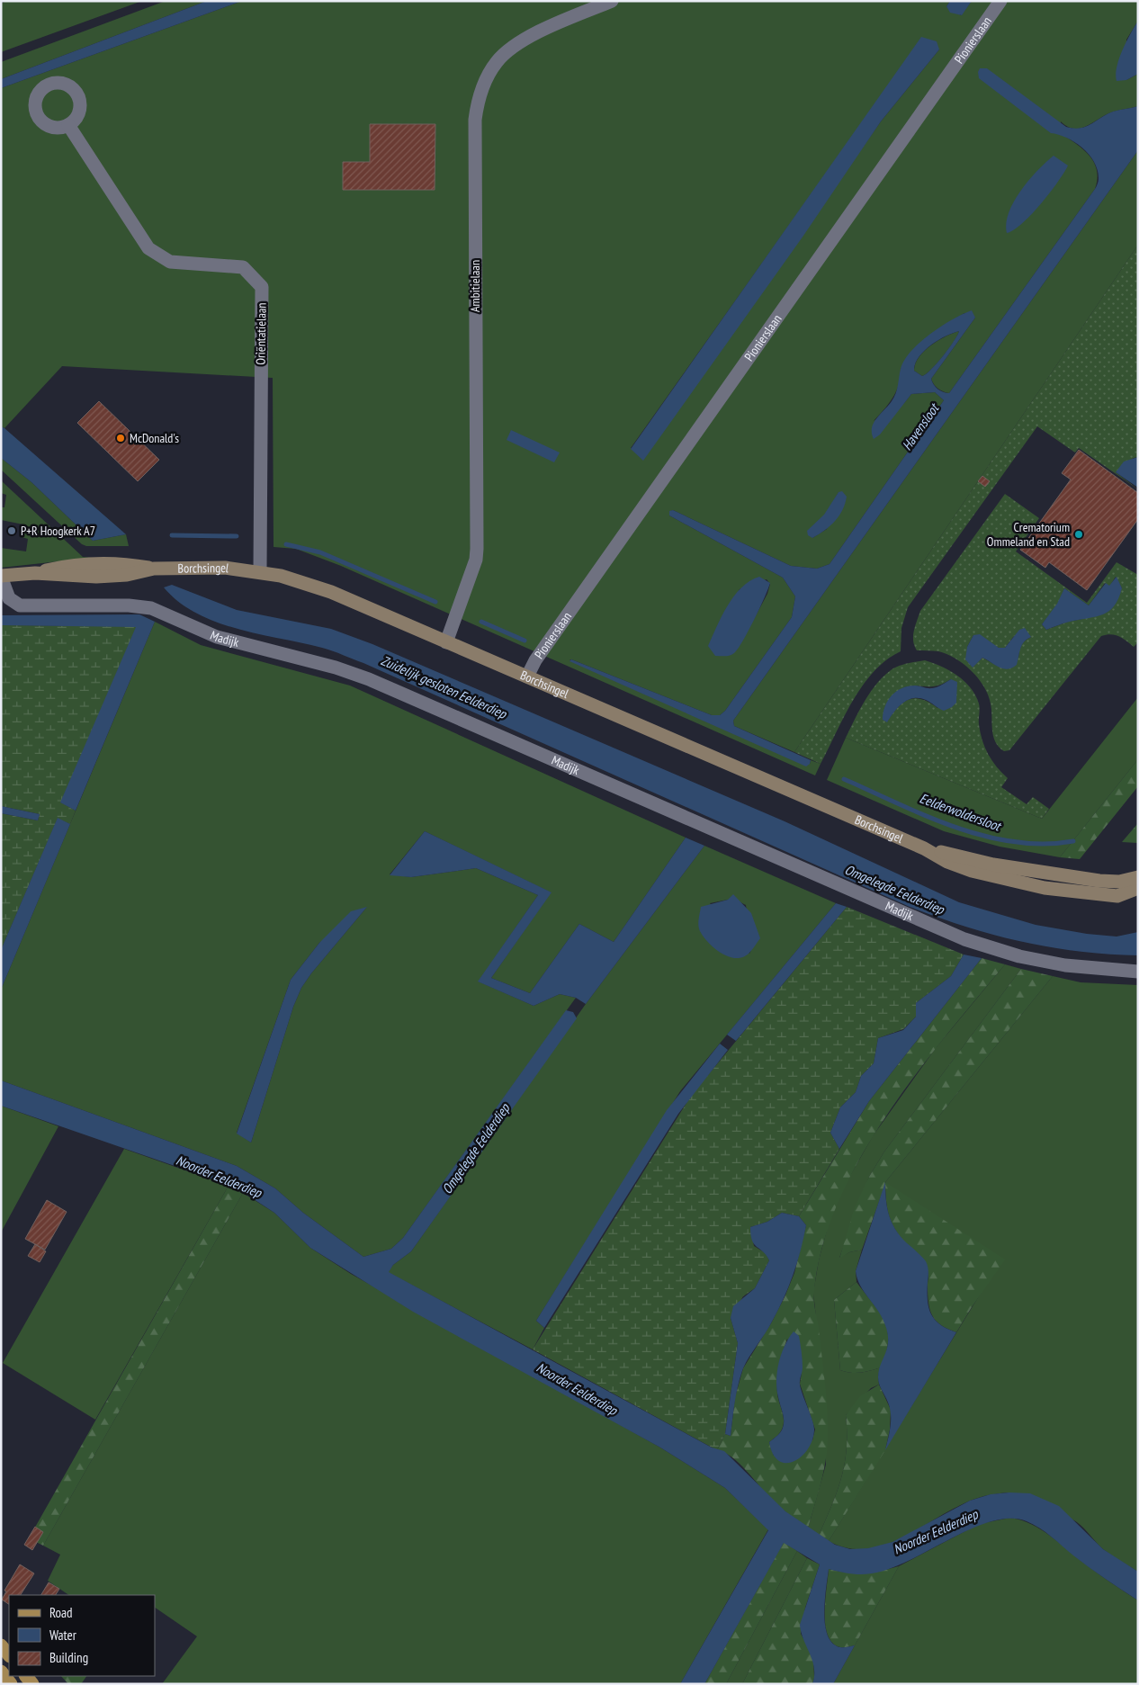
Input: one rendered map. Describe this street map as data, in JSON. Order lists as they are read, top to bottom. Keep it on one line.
{"streets":{"main road":["Borchsingel"],"street":["Pionierslaan","Ambitielaan","Oriëntatielaan","Madijk"]},"crossings":[["Pionierslaan","Borchsingel"],["Ambitielaan","Borchsingel"],["Oriëntatielaan","Borchsingel"],["Borchsingel","Madijk"]],"water":["Havensloot","Zuidelijk gesloten Eelderdiep","Eelderwoldersloot","Omgelegde Eelderdiep","Noorder Eelderdiep"],"places":["McDonald's","P+R Hoogkerk A7","Crematorium Ommeland en Stad"],"legend":["Road","Water","Building"]}
